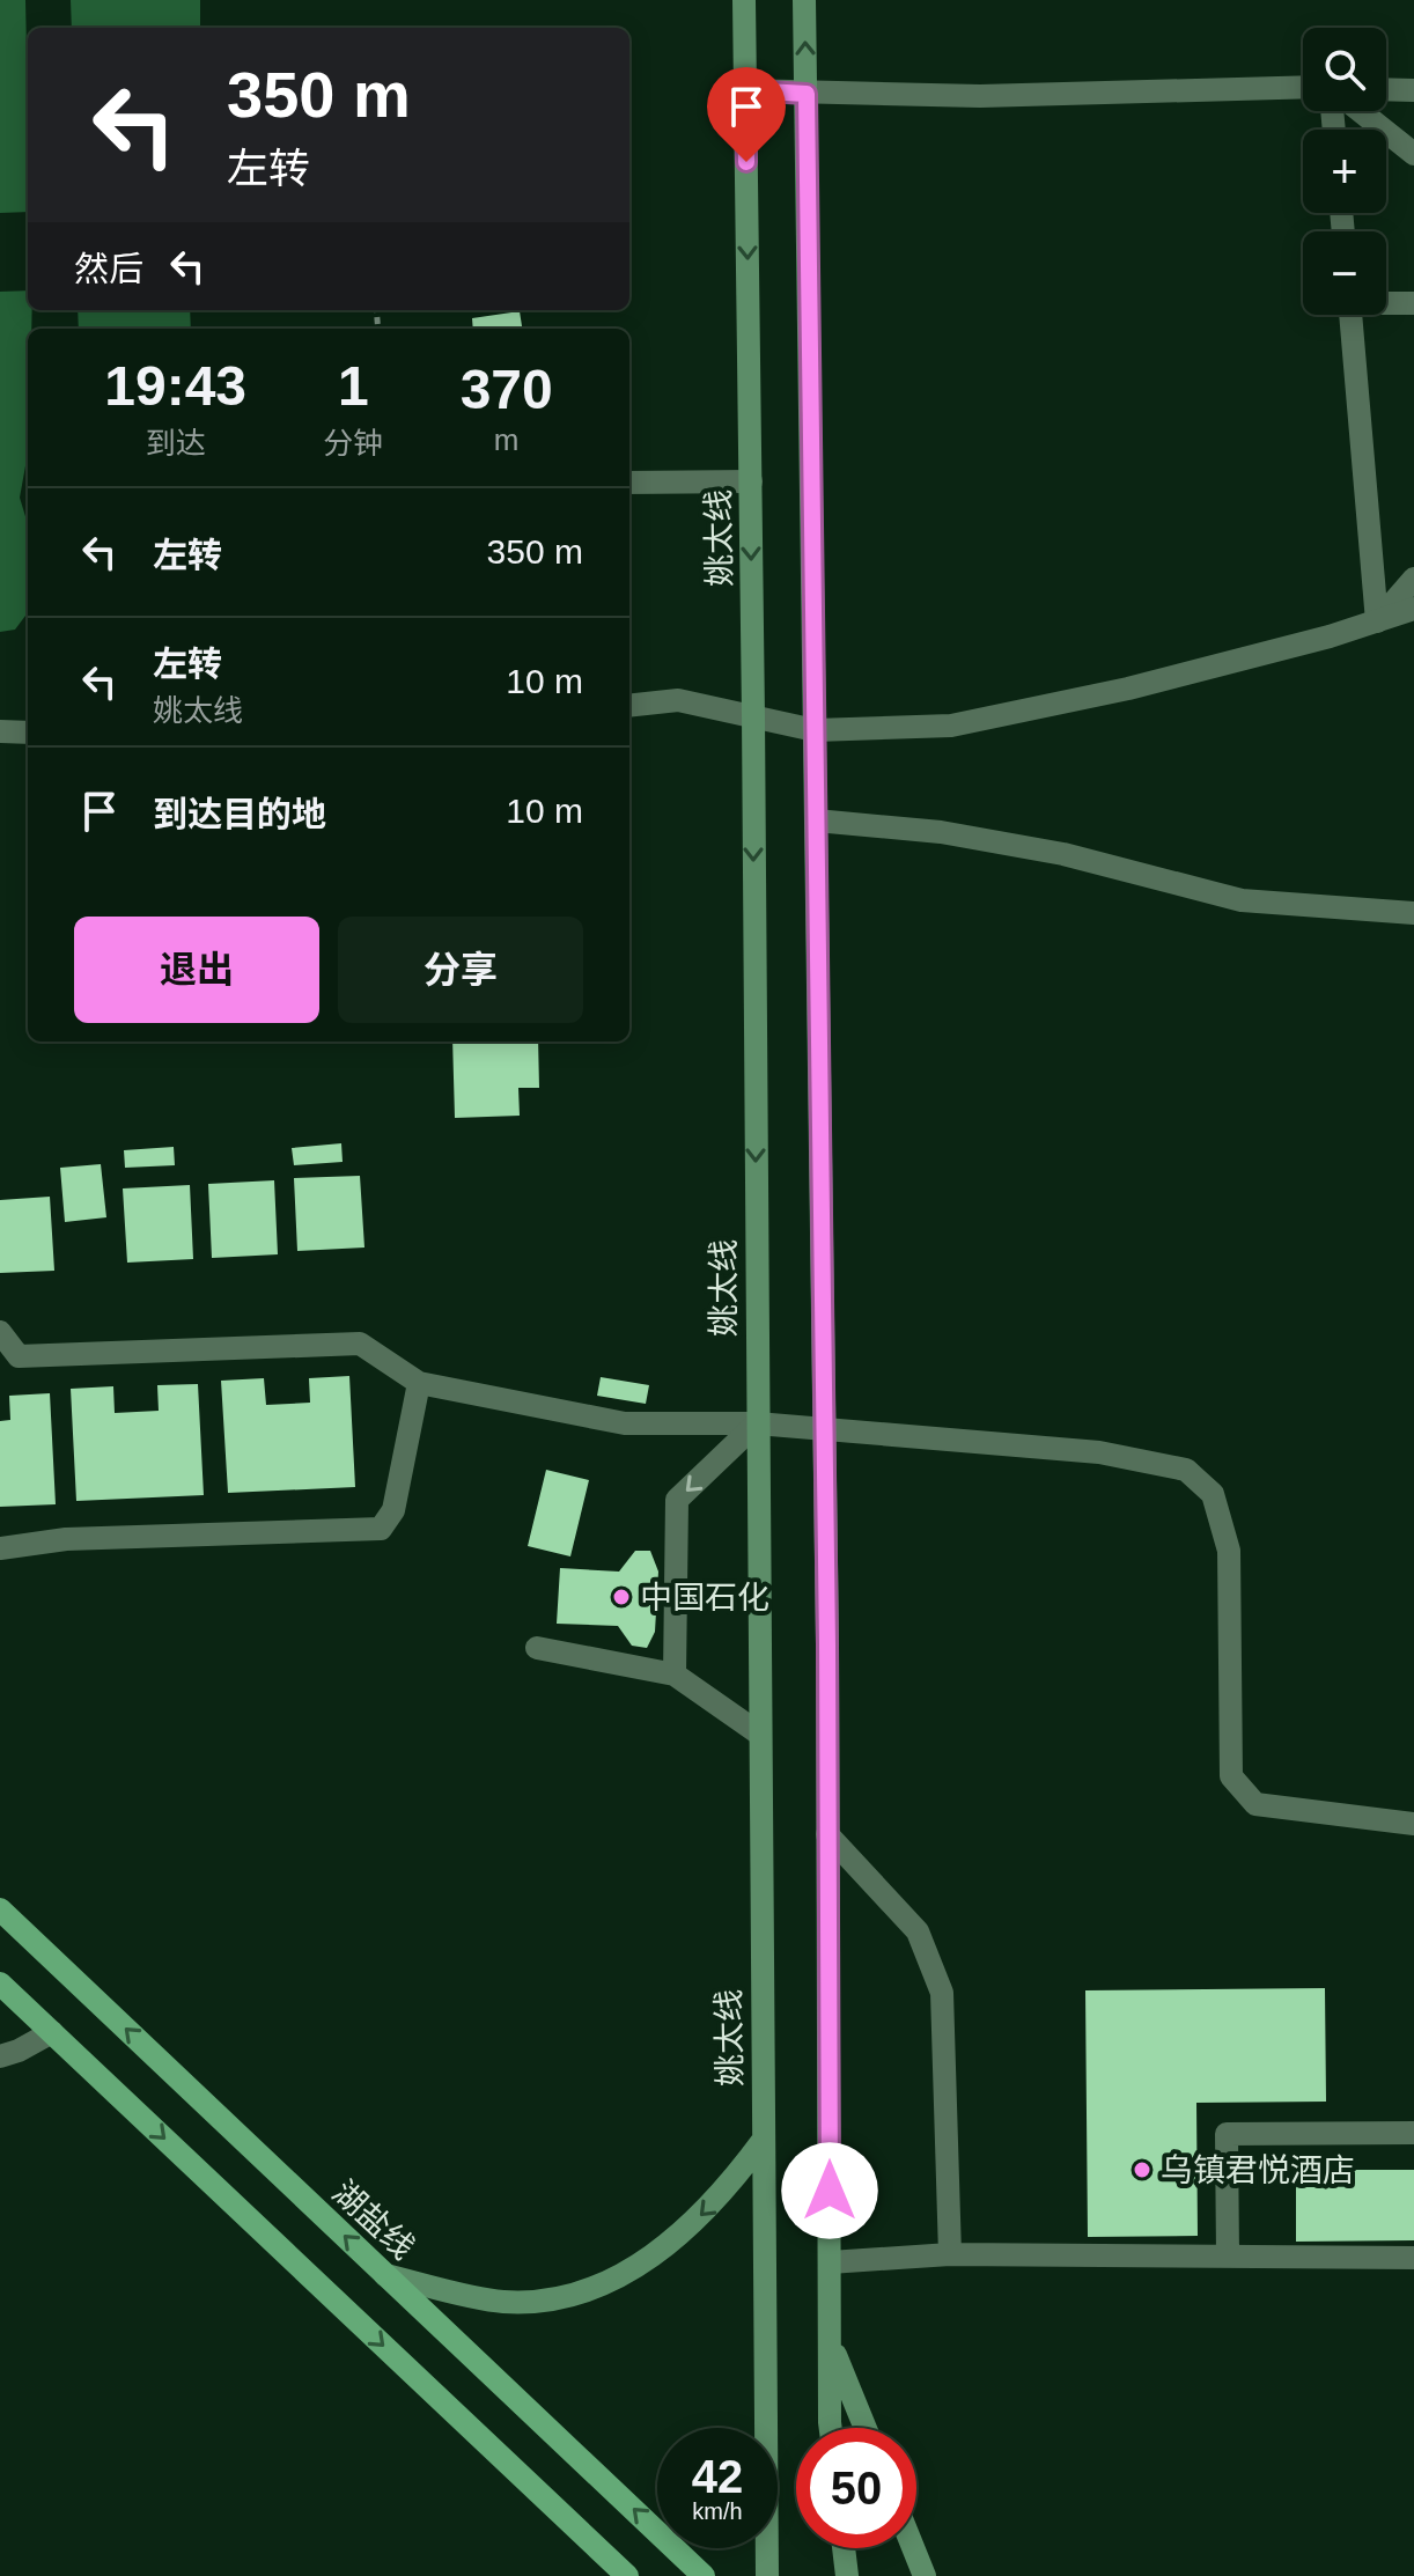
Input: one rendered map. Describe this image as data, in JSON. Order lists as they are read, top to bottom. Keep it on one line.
{"streets":{"main road":["姚太线","湖盐线"]},"places":["中国石化","乌镇君悦酒店"],"page":{"map_buttons":["+","−"],"turn":["350 m","左转"],"then":"然后","eta":["19:43","到达","1","分钟","370","m"],"list":[{"name":"左转","value":"350 m"},{"name":"左转","note":"姚太线","value":"10 m"},{"name":"到达目的地","value":"10 m"}],"buttons":["退出","分享"],"speed":"42 km/h","limit":"50"}}
